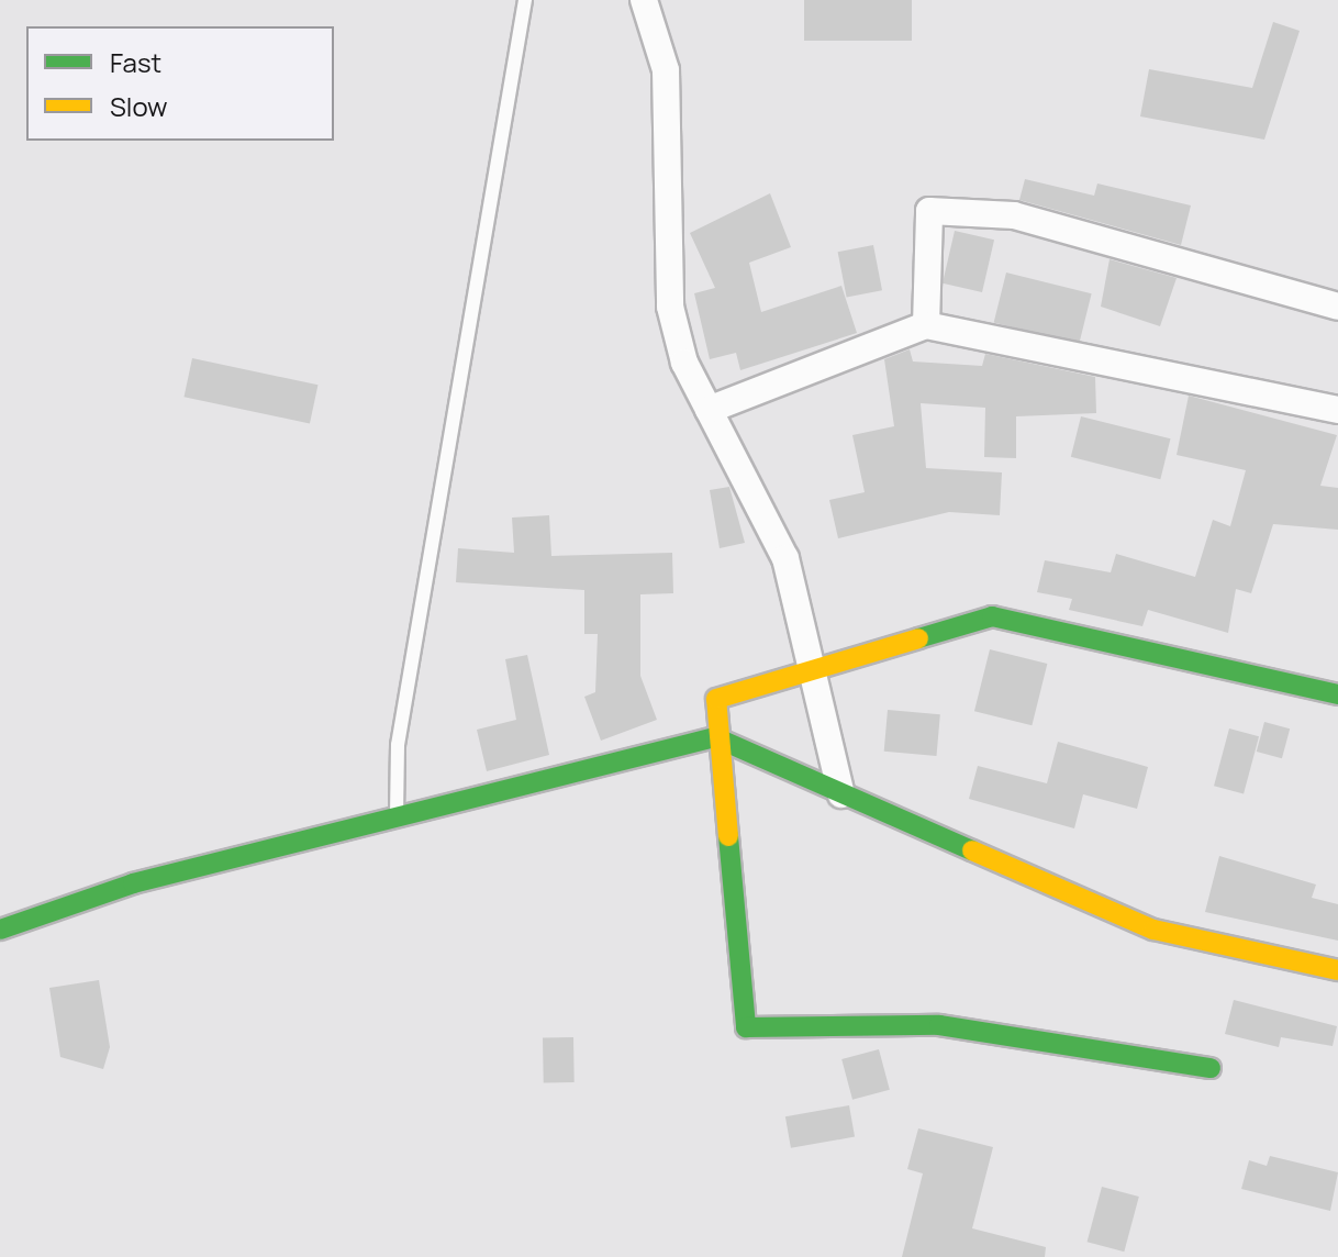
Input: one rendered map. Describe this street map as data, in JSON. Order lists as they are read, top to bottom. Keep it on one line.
{"legend":["Fast","Slow"]}
